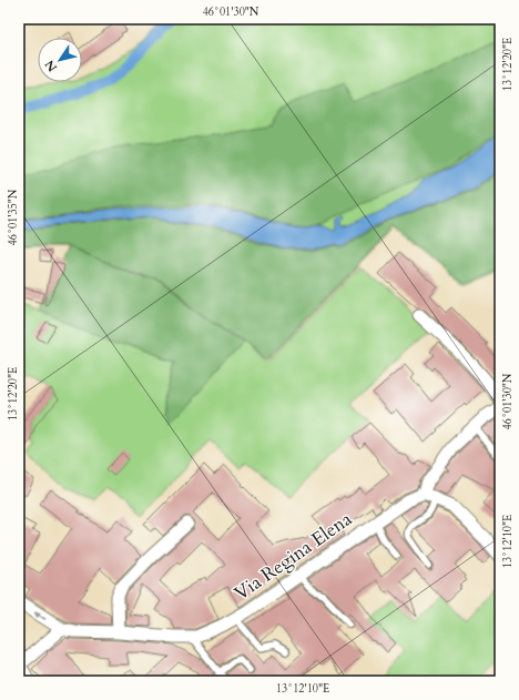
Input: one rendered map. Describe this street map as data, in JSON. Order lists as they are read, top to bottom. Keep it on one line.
{"streets":{"street":["Via Regina Elena"]},"north":"bottom left","coordinates":["46°01'30\"N","13°12'20\"E","46°01'35\"N","13°12'10\"E"]}
